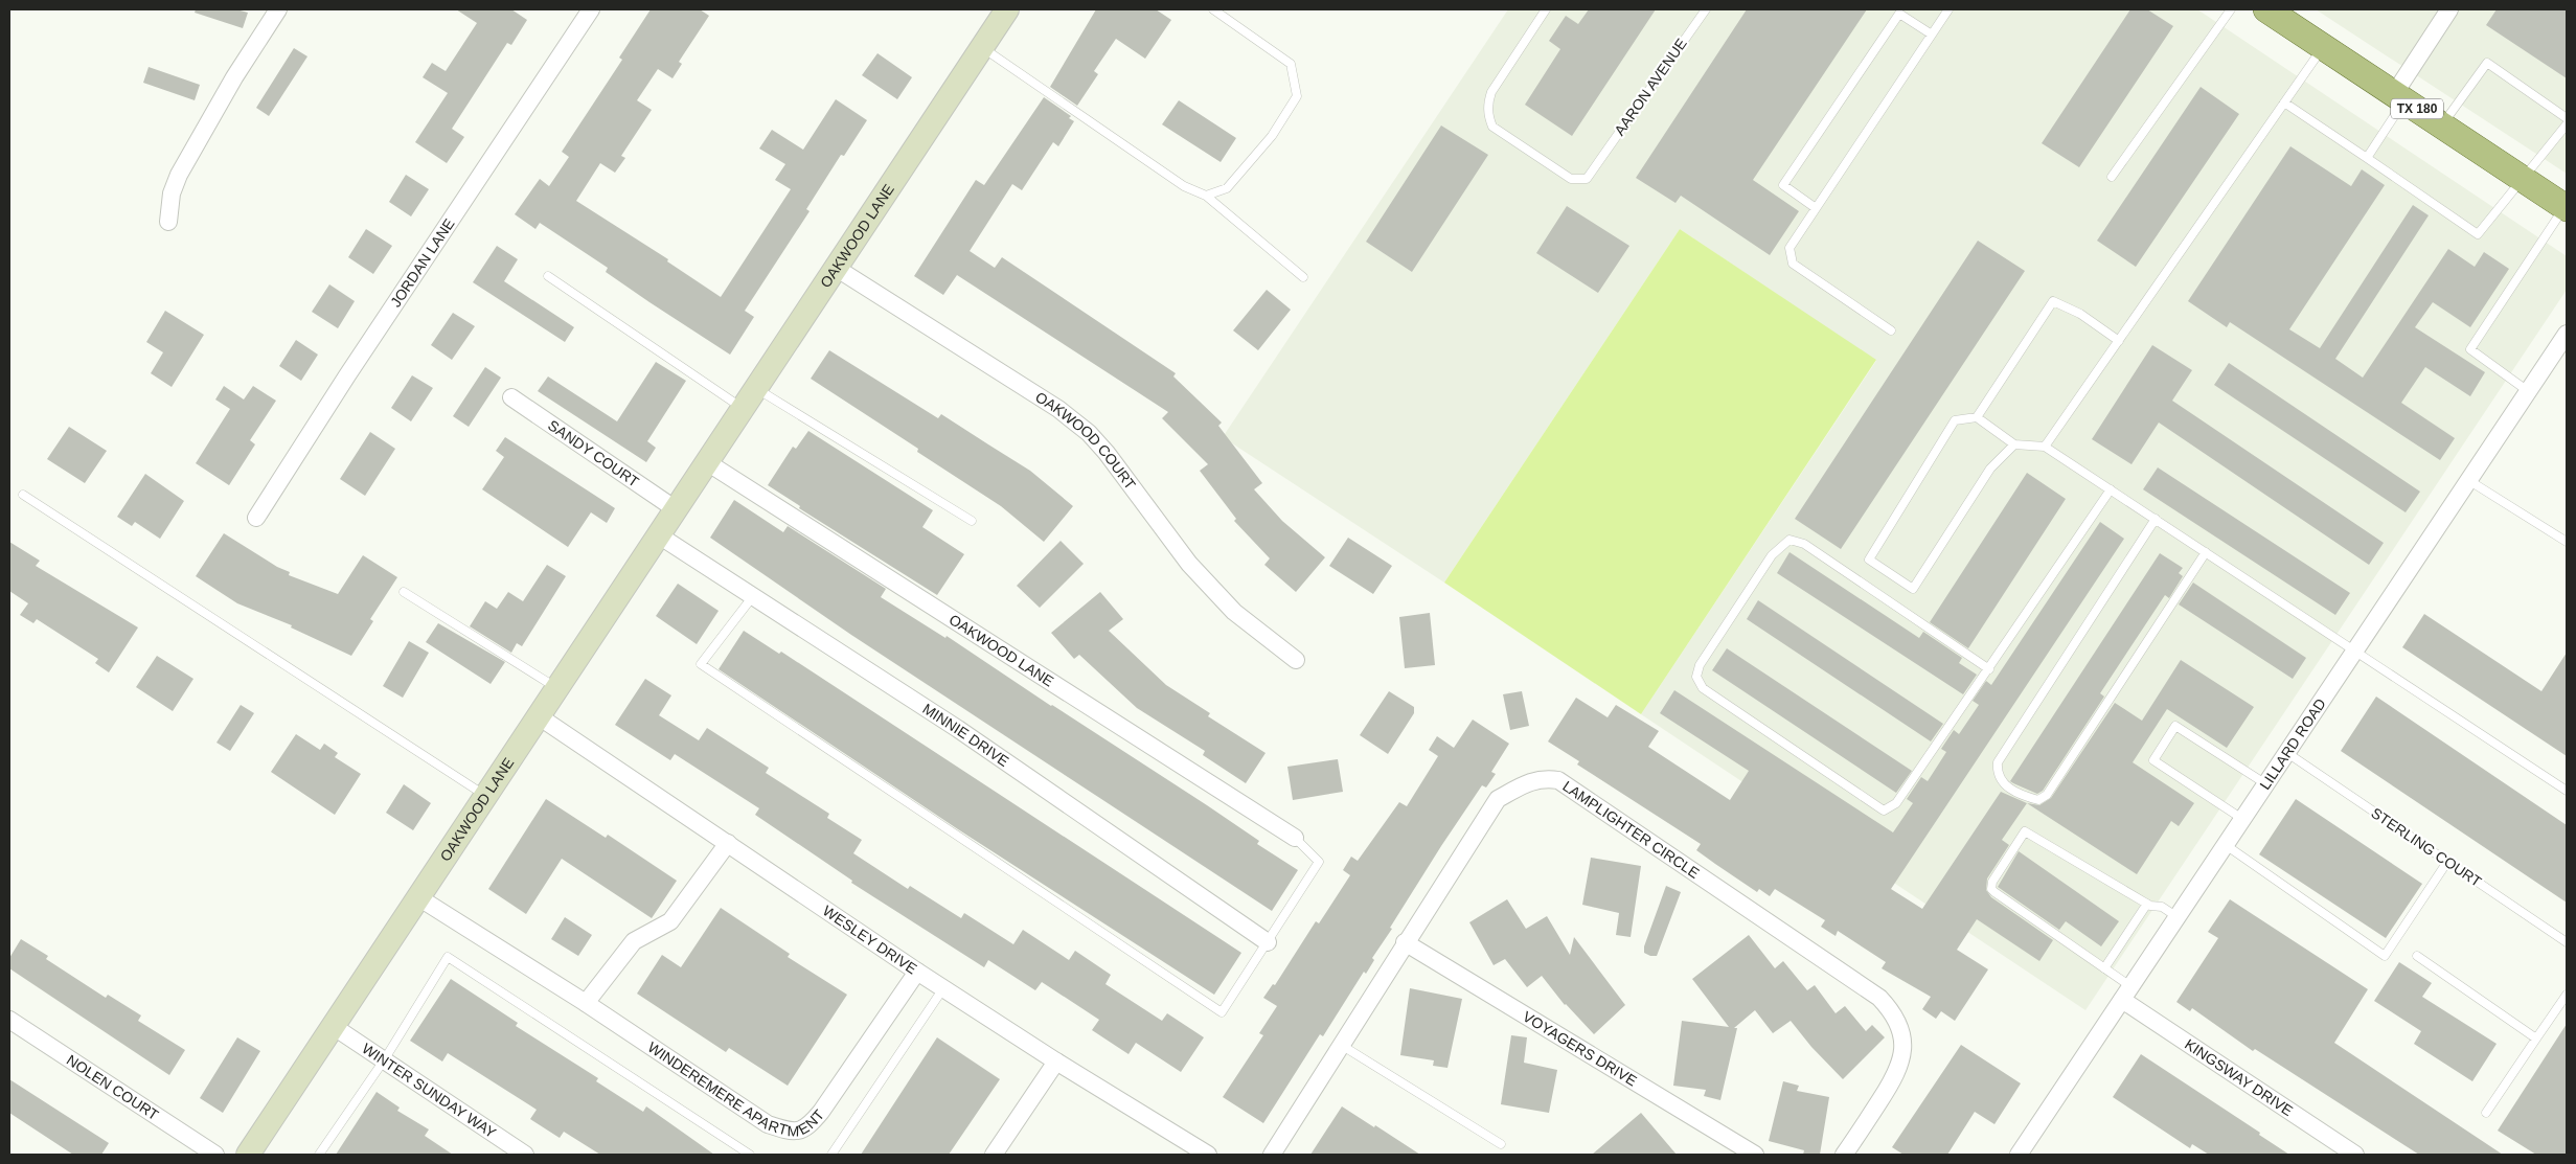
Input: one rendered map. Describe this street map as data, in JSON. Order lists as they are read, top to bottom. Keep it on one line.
{"streets":{"main road":["TX 180"],"street":["OAKWOOD LANE","JORDAN LANE","OAKWOOD COURT","SANDY COURT","MINNIE DRIVE","LILLARD ROAD","LAMPLIGHTER CIRCLE","WESLEY DRIVE","VOYAGERS DRIVE","WINDEREMERE APARTMENT","KINGSWAY DRIVE","NOLEN COURT","WINTER SUNDAY WAY"],"lane":["AARON AVENUE","STERLING COURT"]},"crossings":[["OAKWOOD LANE","OAKWOOD COURT"],["OAKWOOD LANE","SANDY COURT"],["OAKWOOD LANE","MINNIE DRIVE"],["OAKWOOD LANE","WESLEY DRIVE"],["OAKWOOD LANE","WINDEREMERE APARTMENT"],["OAKWOOD LANE","WINTER SUNDAY WAY"],["LILLARD ROAD","STERLING COURT"],["LILLARD ROAD","KINGSWAY DRIVE"],["LAMPLIGHTER CIRCLE","VOYAGERS DRIVE"],["WESLEY DRIVE","WINDEREMERE APARTMENT"]]}
